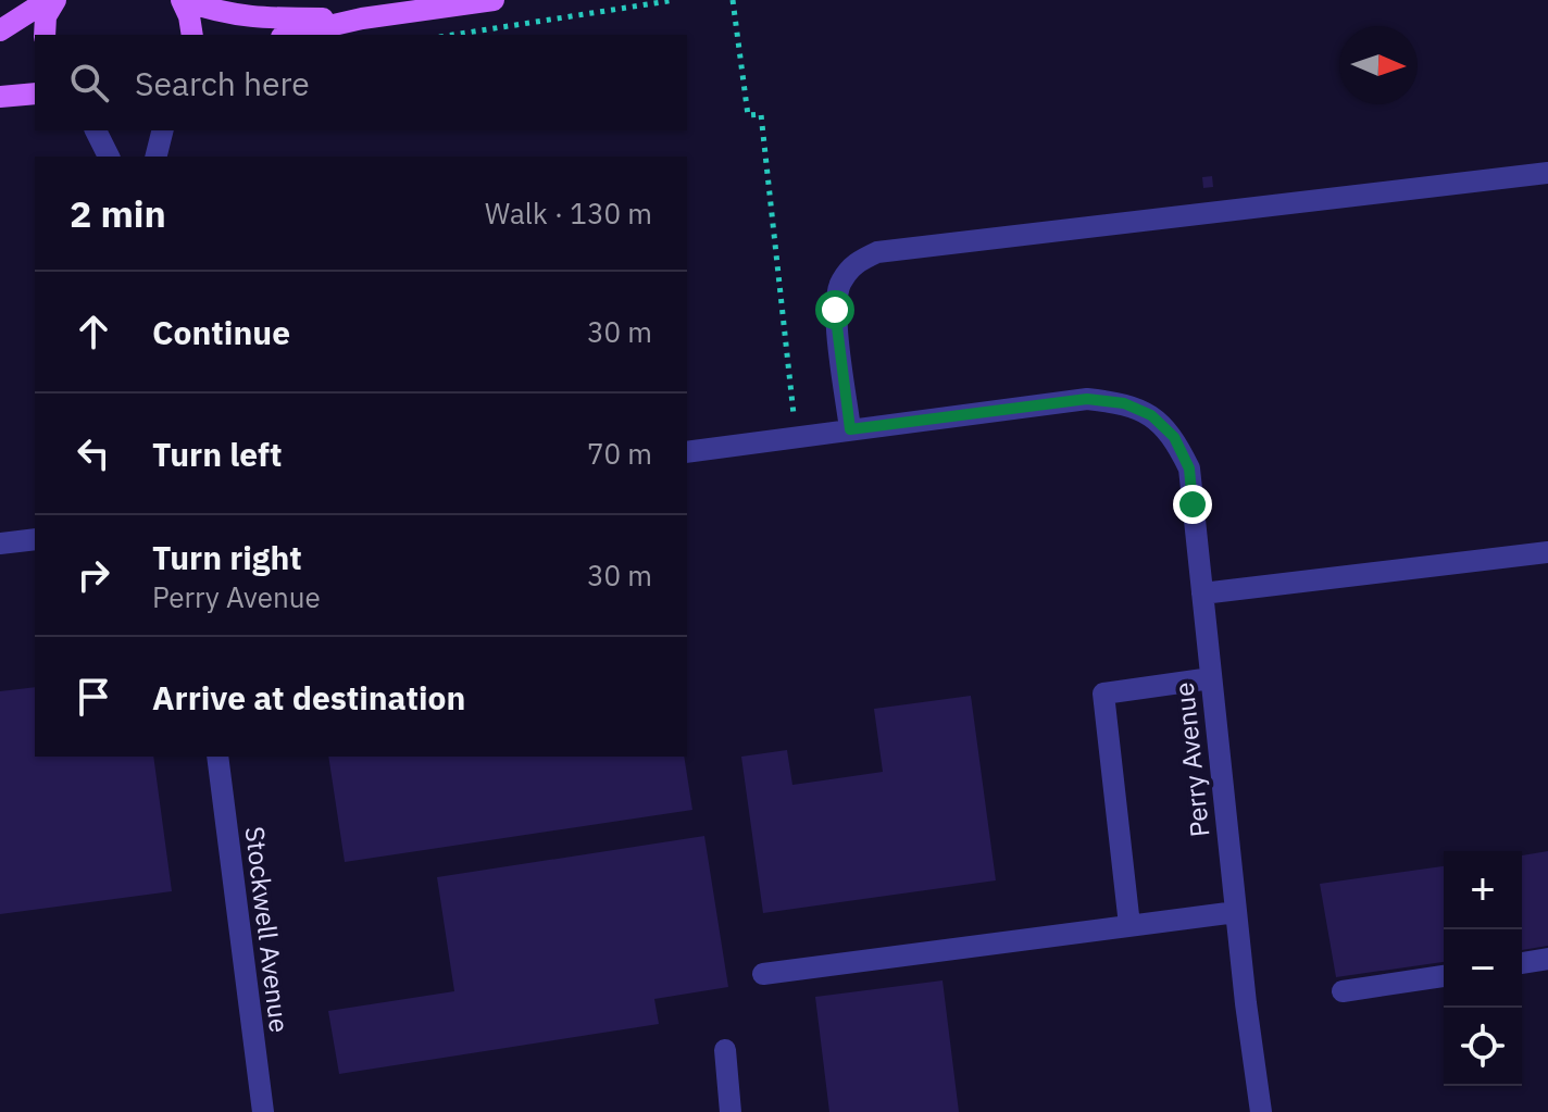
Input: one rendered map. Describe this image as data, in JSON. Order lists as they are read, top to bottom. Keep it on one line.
{"streets":{"street":["Perry Avenue","Stockwell Avenue"]},"north":"right","page":{"search":"Search here","heading":["2 min","Walk · 130 m"],"list":[["Continue","30 m"],["Turn left","70 m"],["Turn right","Perry Avenue","30 m"],"Arrive at destination"],"map_buttons":["+","−"]}}
